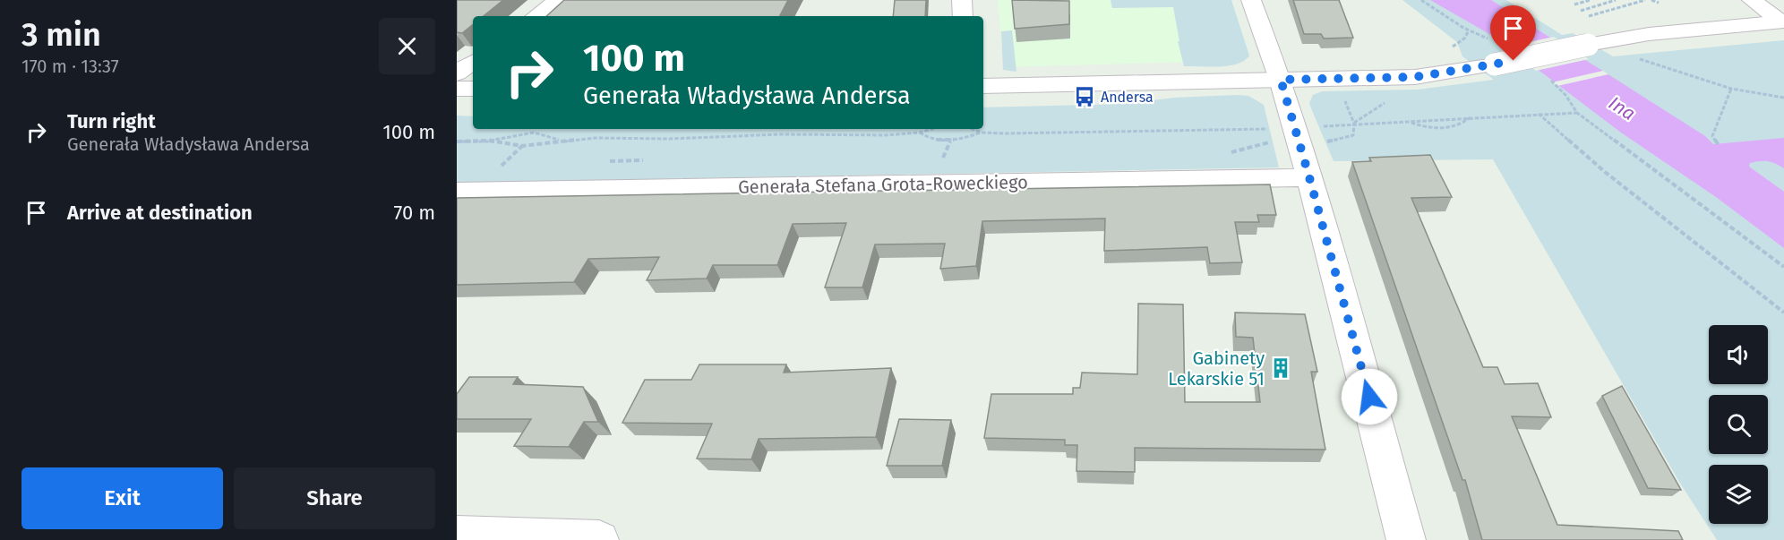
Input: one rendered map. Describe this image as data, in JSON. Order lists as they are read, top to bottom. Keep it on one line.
{"streets":{"street":["Generała Stefana Grota-Roweckiego"]},"water":["Ina"],"places":{"bus stop":["Andersa"],"building":["Gabinety Lekarskie 51"]},"page":{"heading":["3 min","170 m · 13:37"],"turn":["100 m","Generała Władysława Andersa"],"list":[{"name":"Turn right","note":"Generała Władysława Andersa","value":"100 m"},{"name":"Arrive at destination","value":"70 m"}],"buttons":["Exit","Share"]}}
